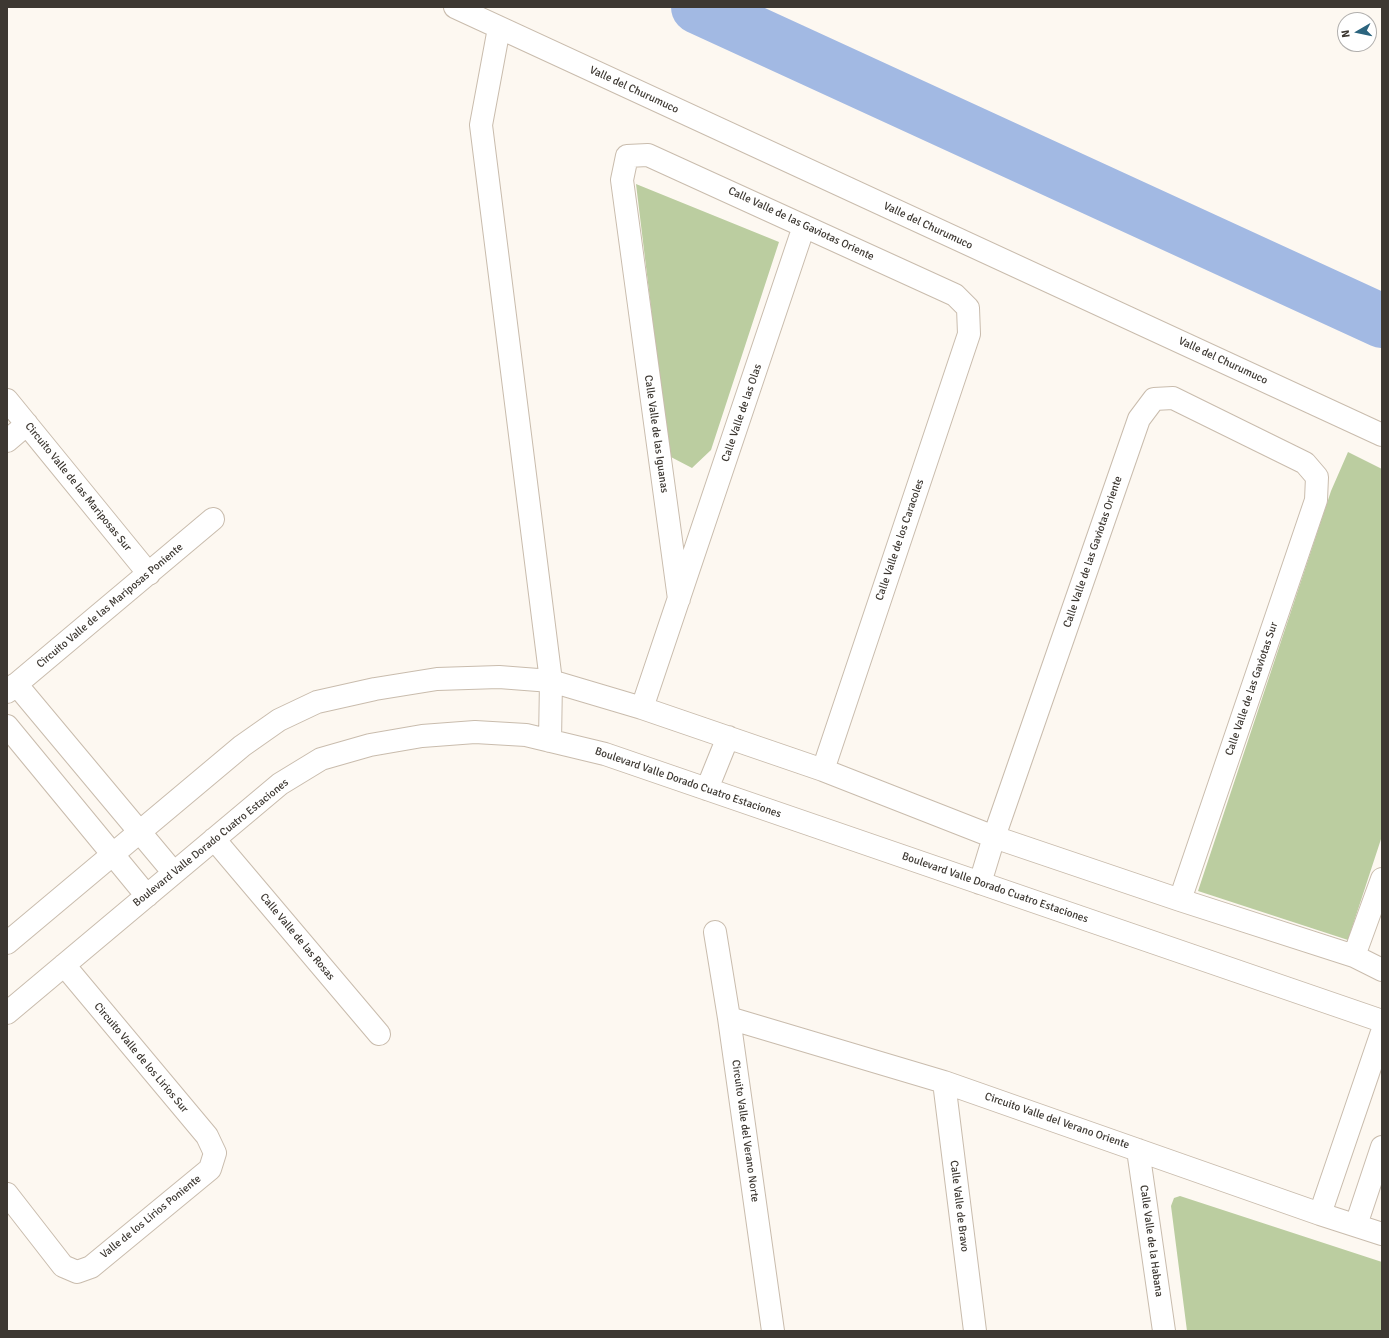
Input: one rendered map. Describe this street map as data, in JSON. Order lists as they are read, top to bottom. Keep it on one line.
{"streets":{"street":["Valle del Churumuco","Calle Valle de las Gaviotas Oriente","Calle Valle de las Olas","Calle Valle de las Iguanas","Circuito Valle de las Mariposas Sur","Calle Valle de los Caracoles","Circuito Valle de las Mariposas Poniente","Calle Valle de las Gaviotas Sur","Boulevard Valle Dorado Cuatro Estaciones","Calle Valle de las Rosas","Circuito Valle de los Lirios Sur","Circuito Valle del Verano Oriente","Circuito Valle del Verano Norte","Calle Valle de Bravo","Valle de los Lirios Poniente","Calle Valle de la Habana"]},"crossings":[["Calle Valle de las Gaviotas Oriente","Calle Valle de las Olas"],["Calle Valle de las Gaviotas Oriente","Calle Valle de las Iguanas"],["Calle Valle de las Gaviotas Oriente","Calle Valle de los Caracoles"],["Calle Valle de las Gaviotas Oriente","Calle Valle de las Gaviotas Sur"],["Calle Valle de las Gaviotas Oriente","Boulevard Valle Dorado Cuatro Estaciones"],["Calle Valle de las Olas","Calle Valle de las Iguanas"],["Circuito Valle de las Mariposas Sur","Circuito Valle de las Mariposas Poniente"],["Boulevard Valle Dorado Cuatro Estaciones","Calle Valle de las Rosas"],["Boulevard Valle Dorado Cuatro Estaciones","Circuito Valle de los Lirios Sur"],["Circuito Valle de los Lirios Sur","Valle de los Lirios Poniente"],["Circuito Valle del Verano Oriente","Circuito Valle del Verano Norte"],["Circuito Valle del Verano Oriente","Calle Valle de Bravo"],["Circuito Valle del Verano Oriente","Calle Valle de la Habana"]],"north":"left"}
